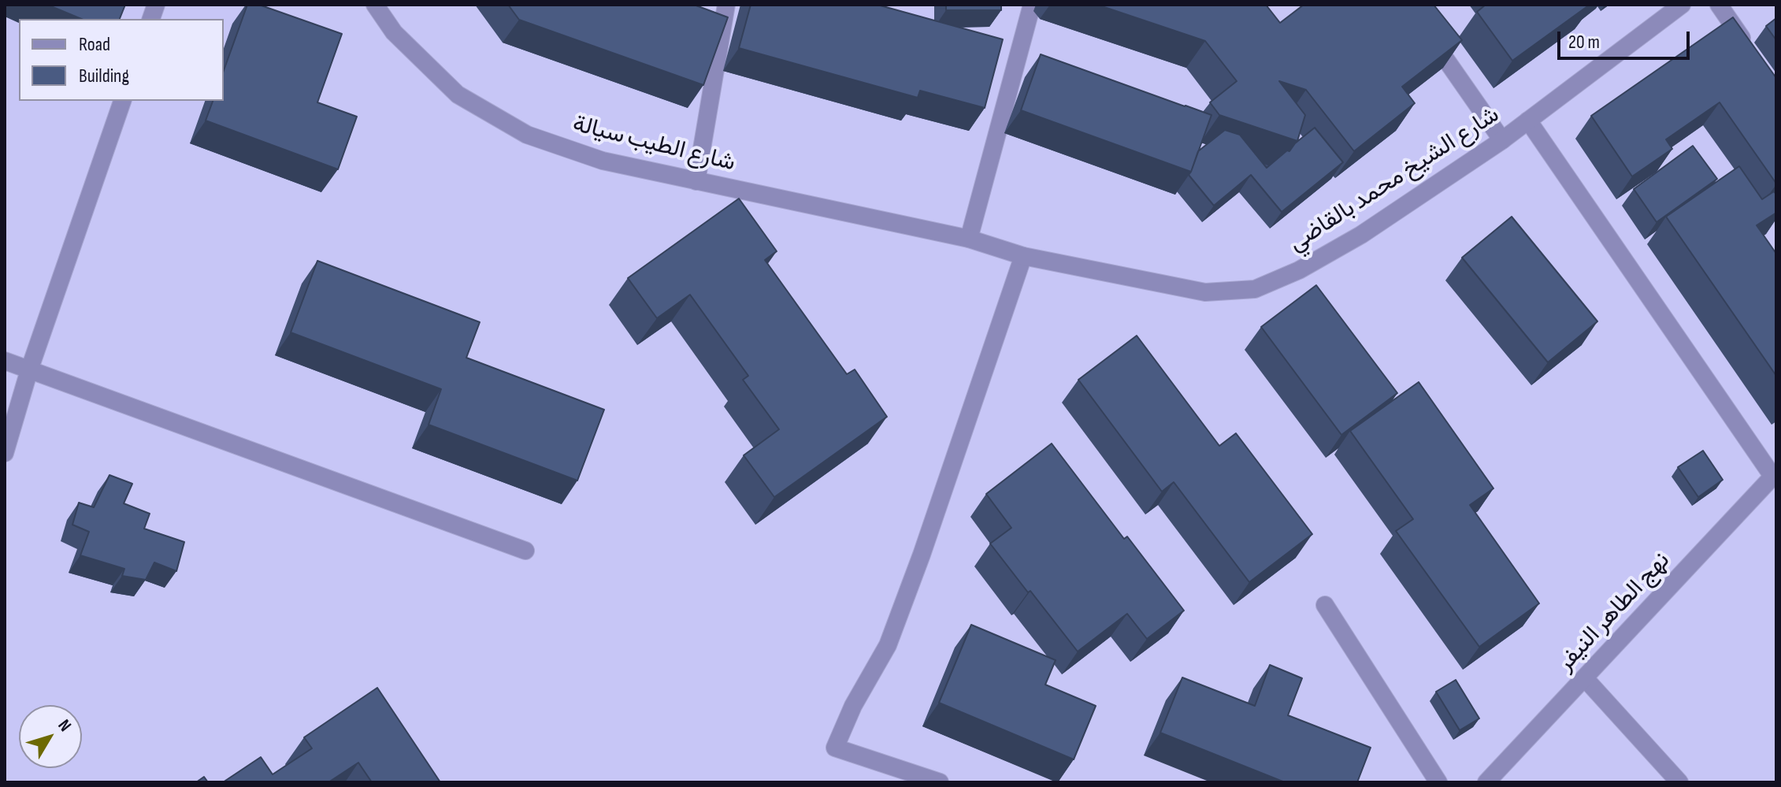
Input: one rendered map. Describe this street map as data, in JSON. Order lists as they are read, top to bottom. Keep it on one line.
{"streets":{"street":["شارع الطيب سيالة","شارع الشيخ محمد بالقاضي","نهج الطاهر النيفر"]},"crossings":[["شارع الطيب سيالة","شارع الشيخ محمد بالقاضي"]],"legend":["Road","Building"],"scale_bar":"20 m","north":"top right"}
